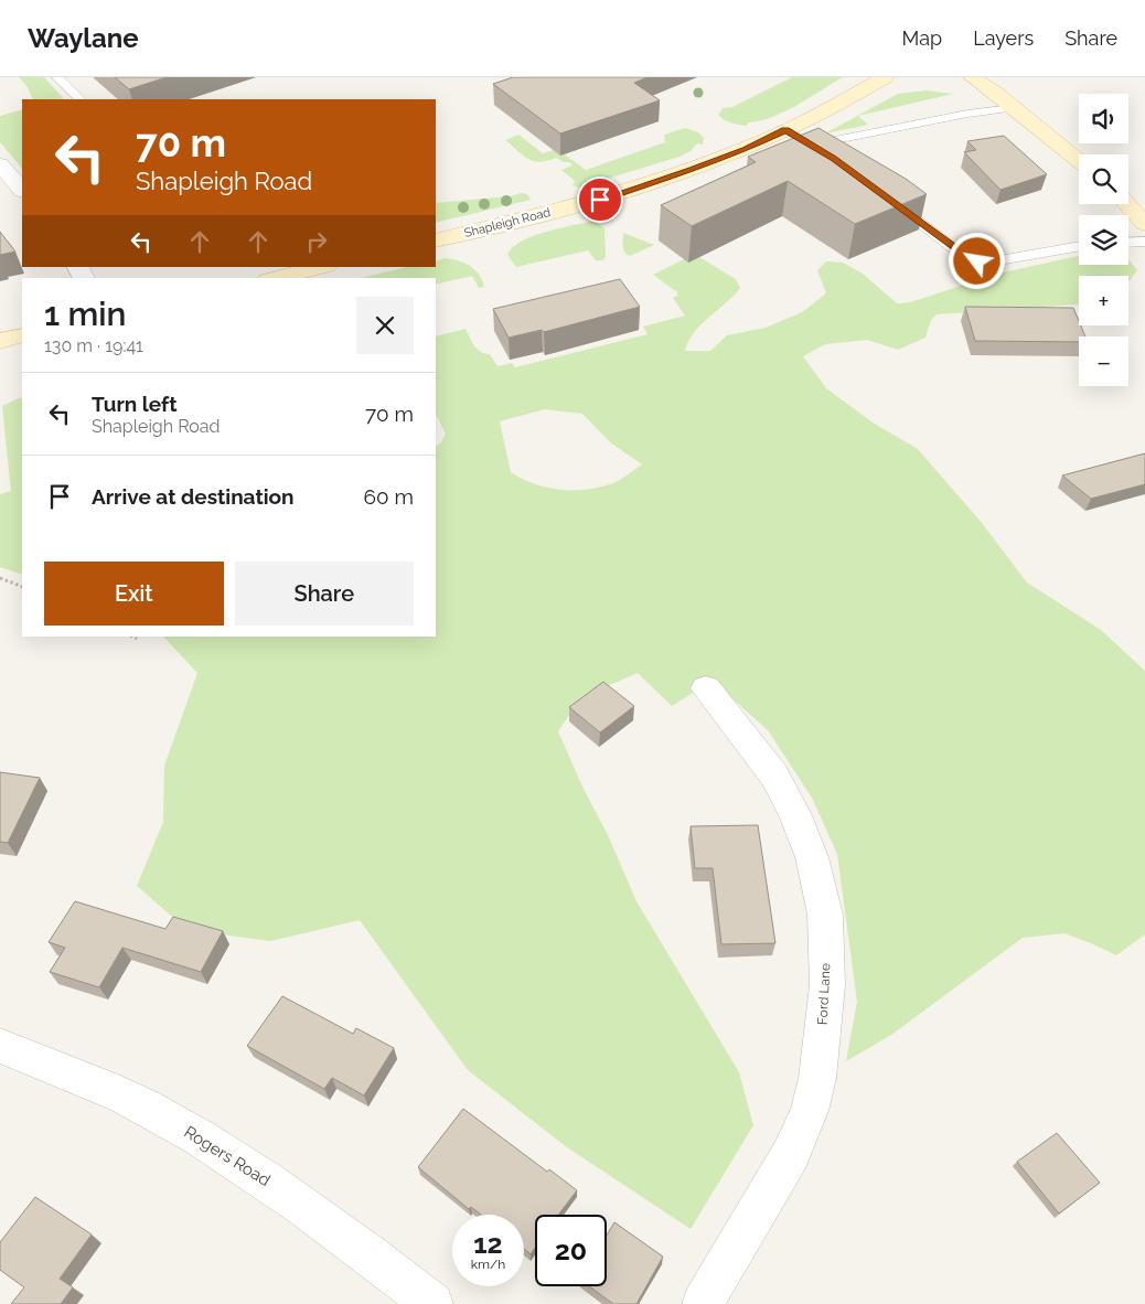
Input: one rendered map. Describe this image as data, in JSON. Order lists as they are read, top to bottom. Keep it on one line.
{"streets":{"main road":["Shapleigh Road"],"street":["Ford Lane","Rogers Road"]},"page":{"header":"Waylane","nav":["Map","Layers","Share"],"map_buttons":["+","−"],"turn":["70 m","Shapleigh Road"],"heading":["1 min","130 m · 19:41"],"list":[{"name":"Turn left","note":"Shapleigh Road","value":"70 m"},{"name":"Arrive at destination","value":"60 m"}],"buttons":["Exit","Share"],"speed":"12 km/h","limit":"20"}}
